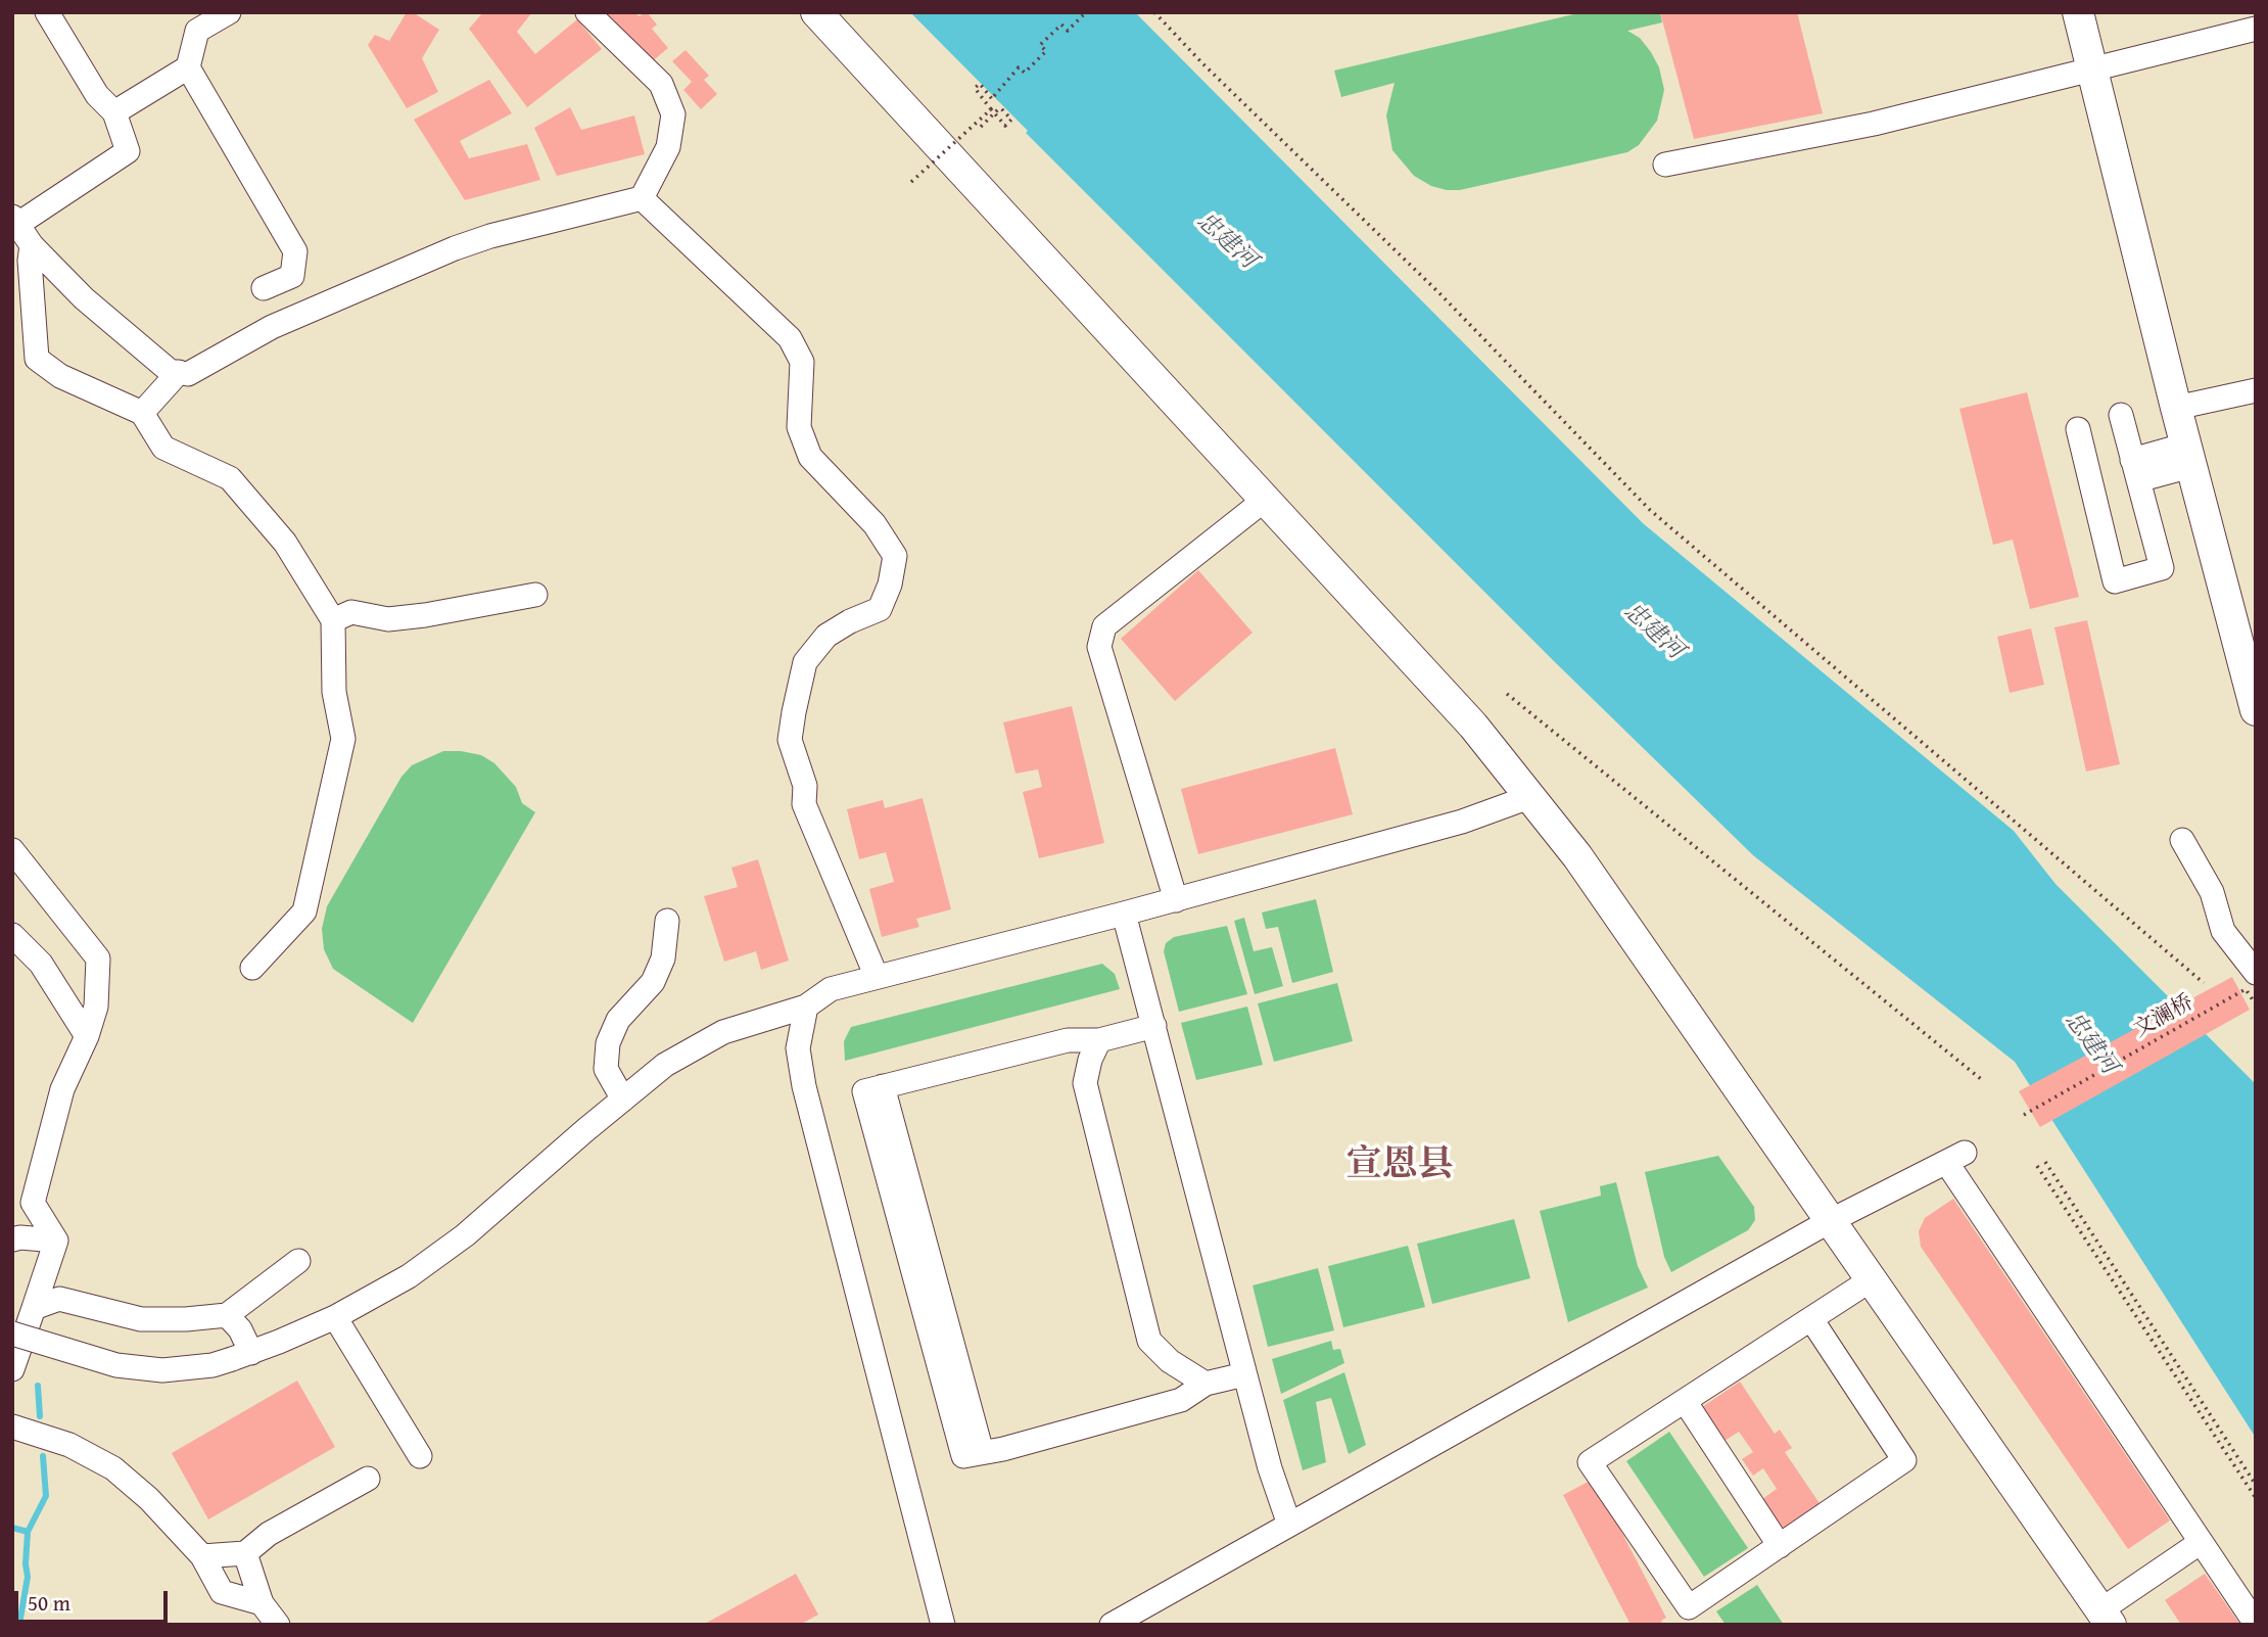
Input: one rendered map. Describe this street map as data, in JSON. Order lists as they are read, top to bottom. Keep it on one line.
{"streets":{"path":["文澜桥"]},"districts":["宣恩县"],"water":["忠建河"],"scale_bar":"50 m"}
